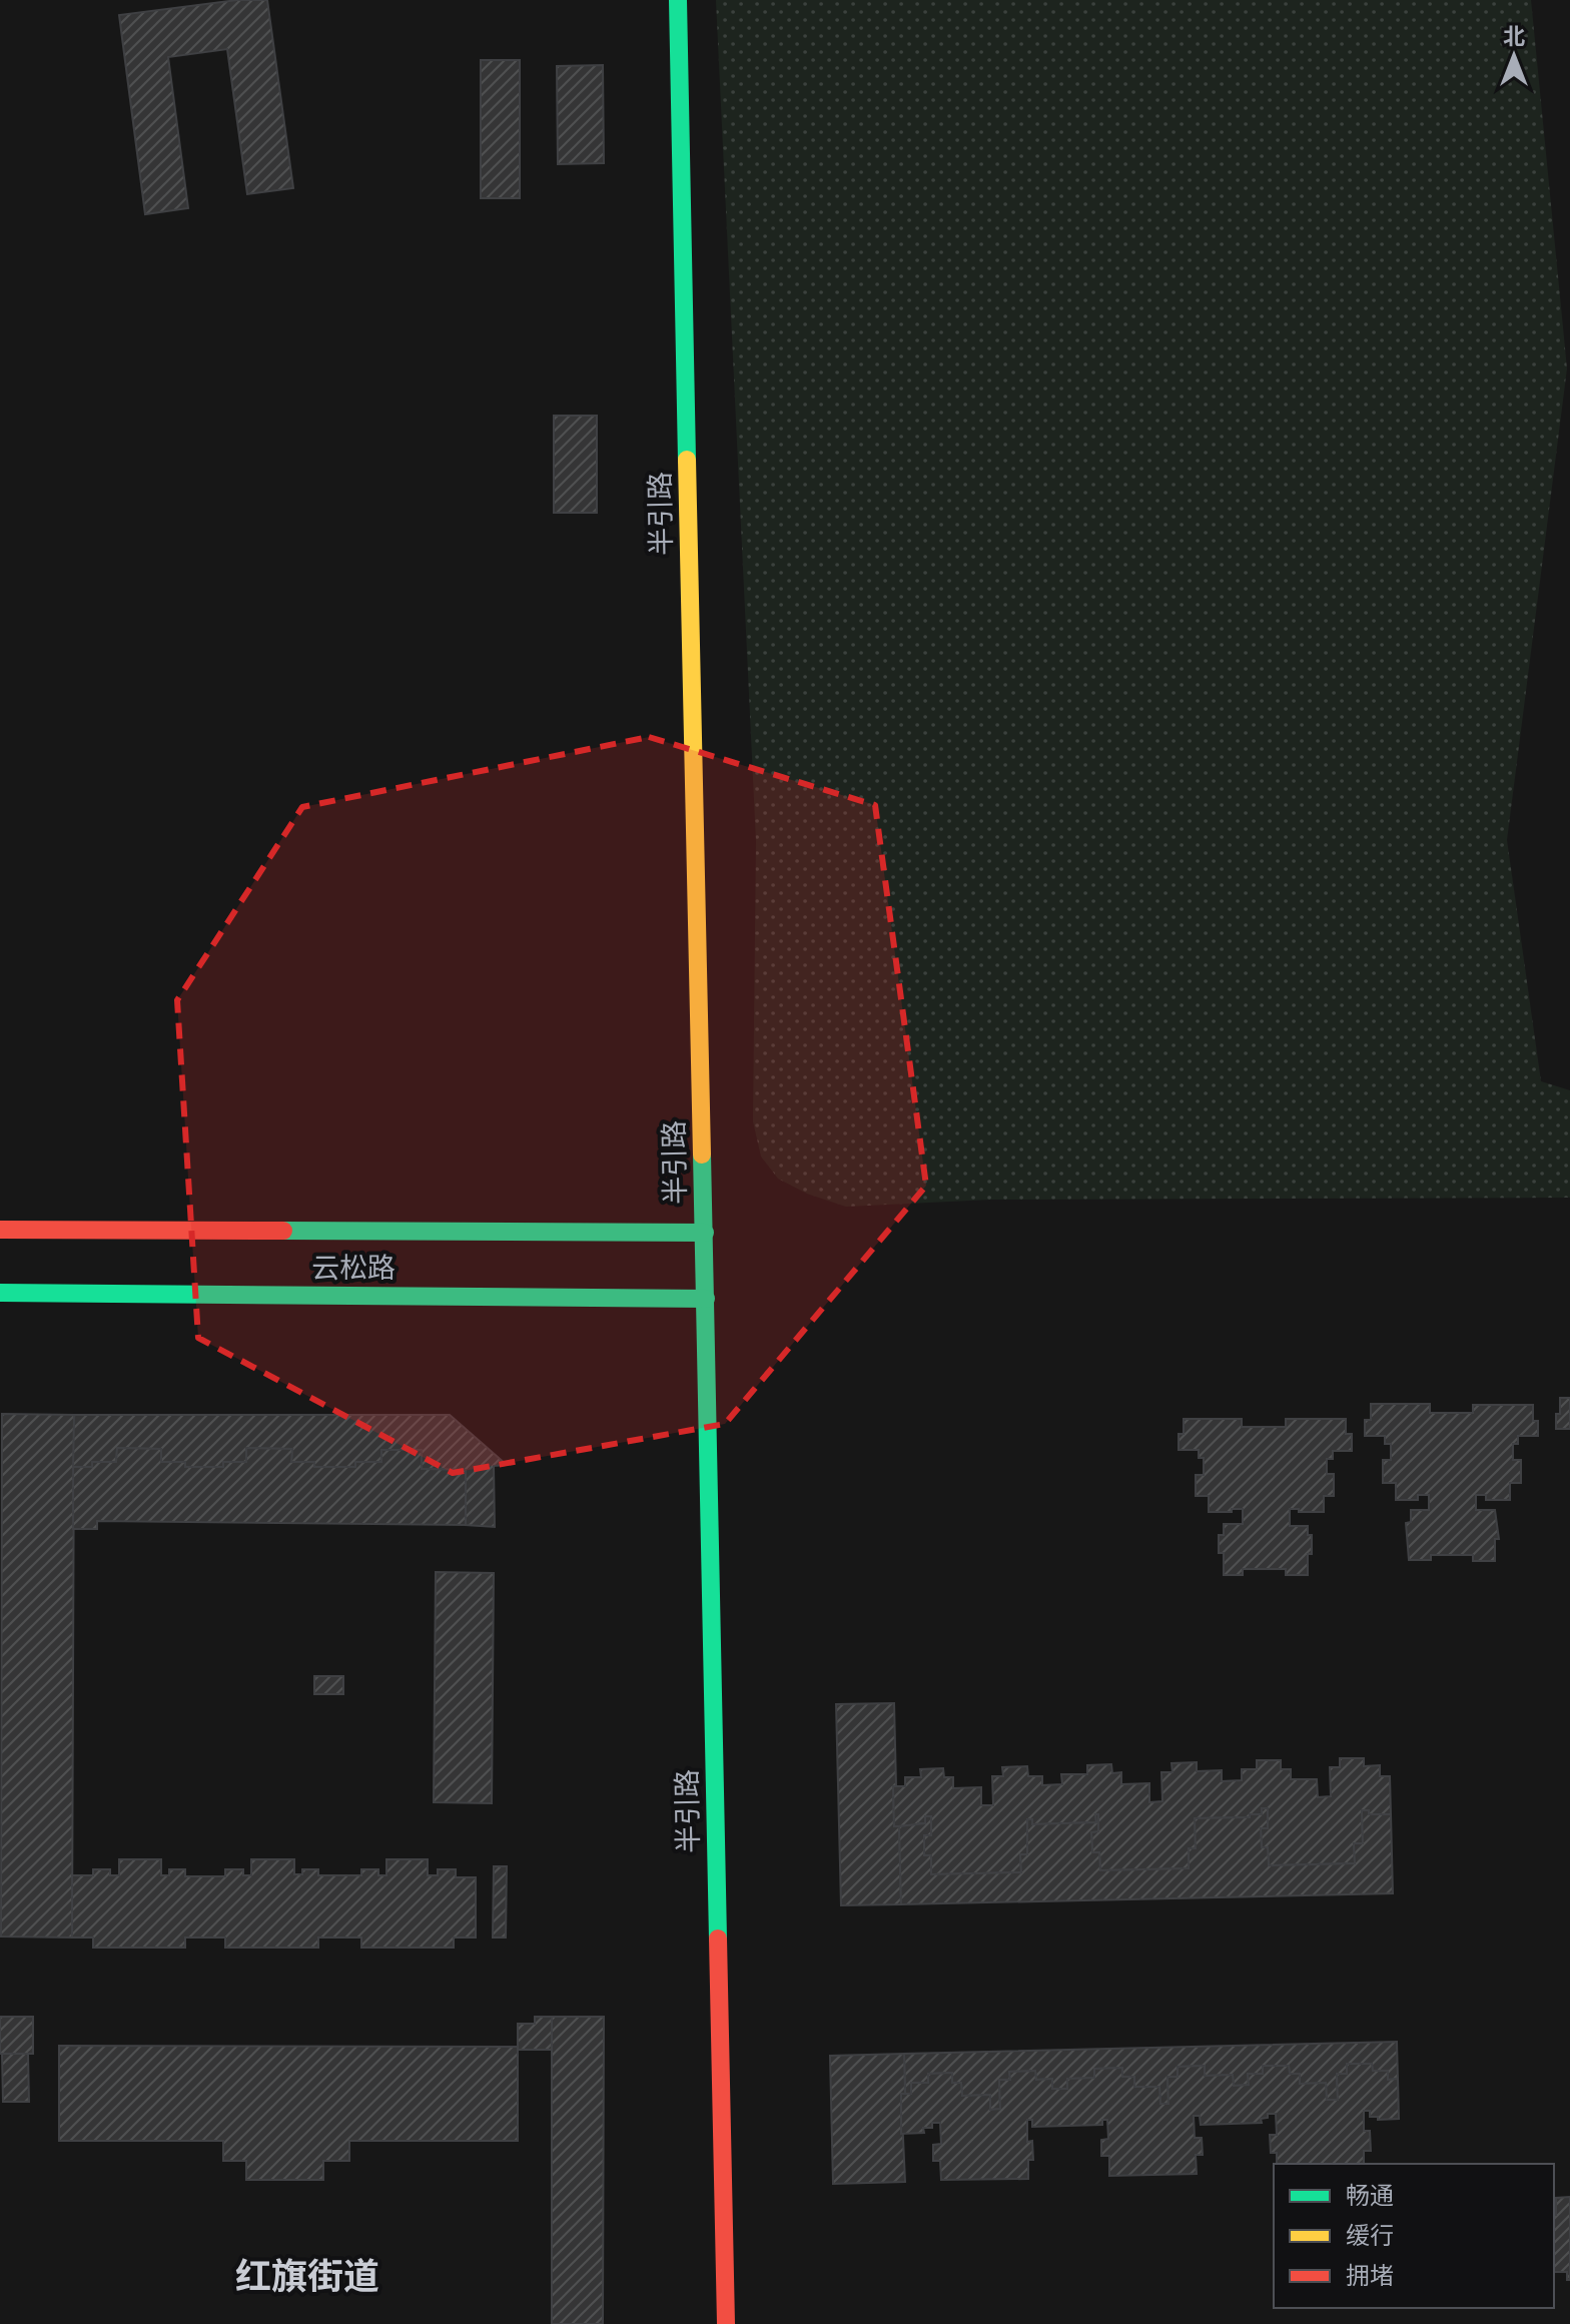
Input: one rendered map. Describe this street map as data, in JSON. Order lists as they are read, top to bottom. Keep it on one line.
{"streets":{"street":["半引路","云松路"]},"crossings":[["半引路","云松路"]],"districts":["红旗街道"],"legend":["畅通","缓行","拥堵"],"north":"top"}
